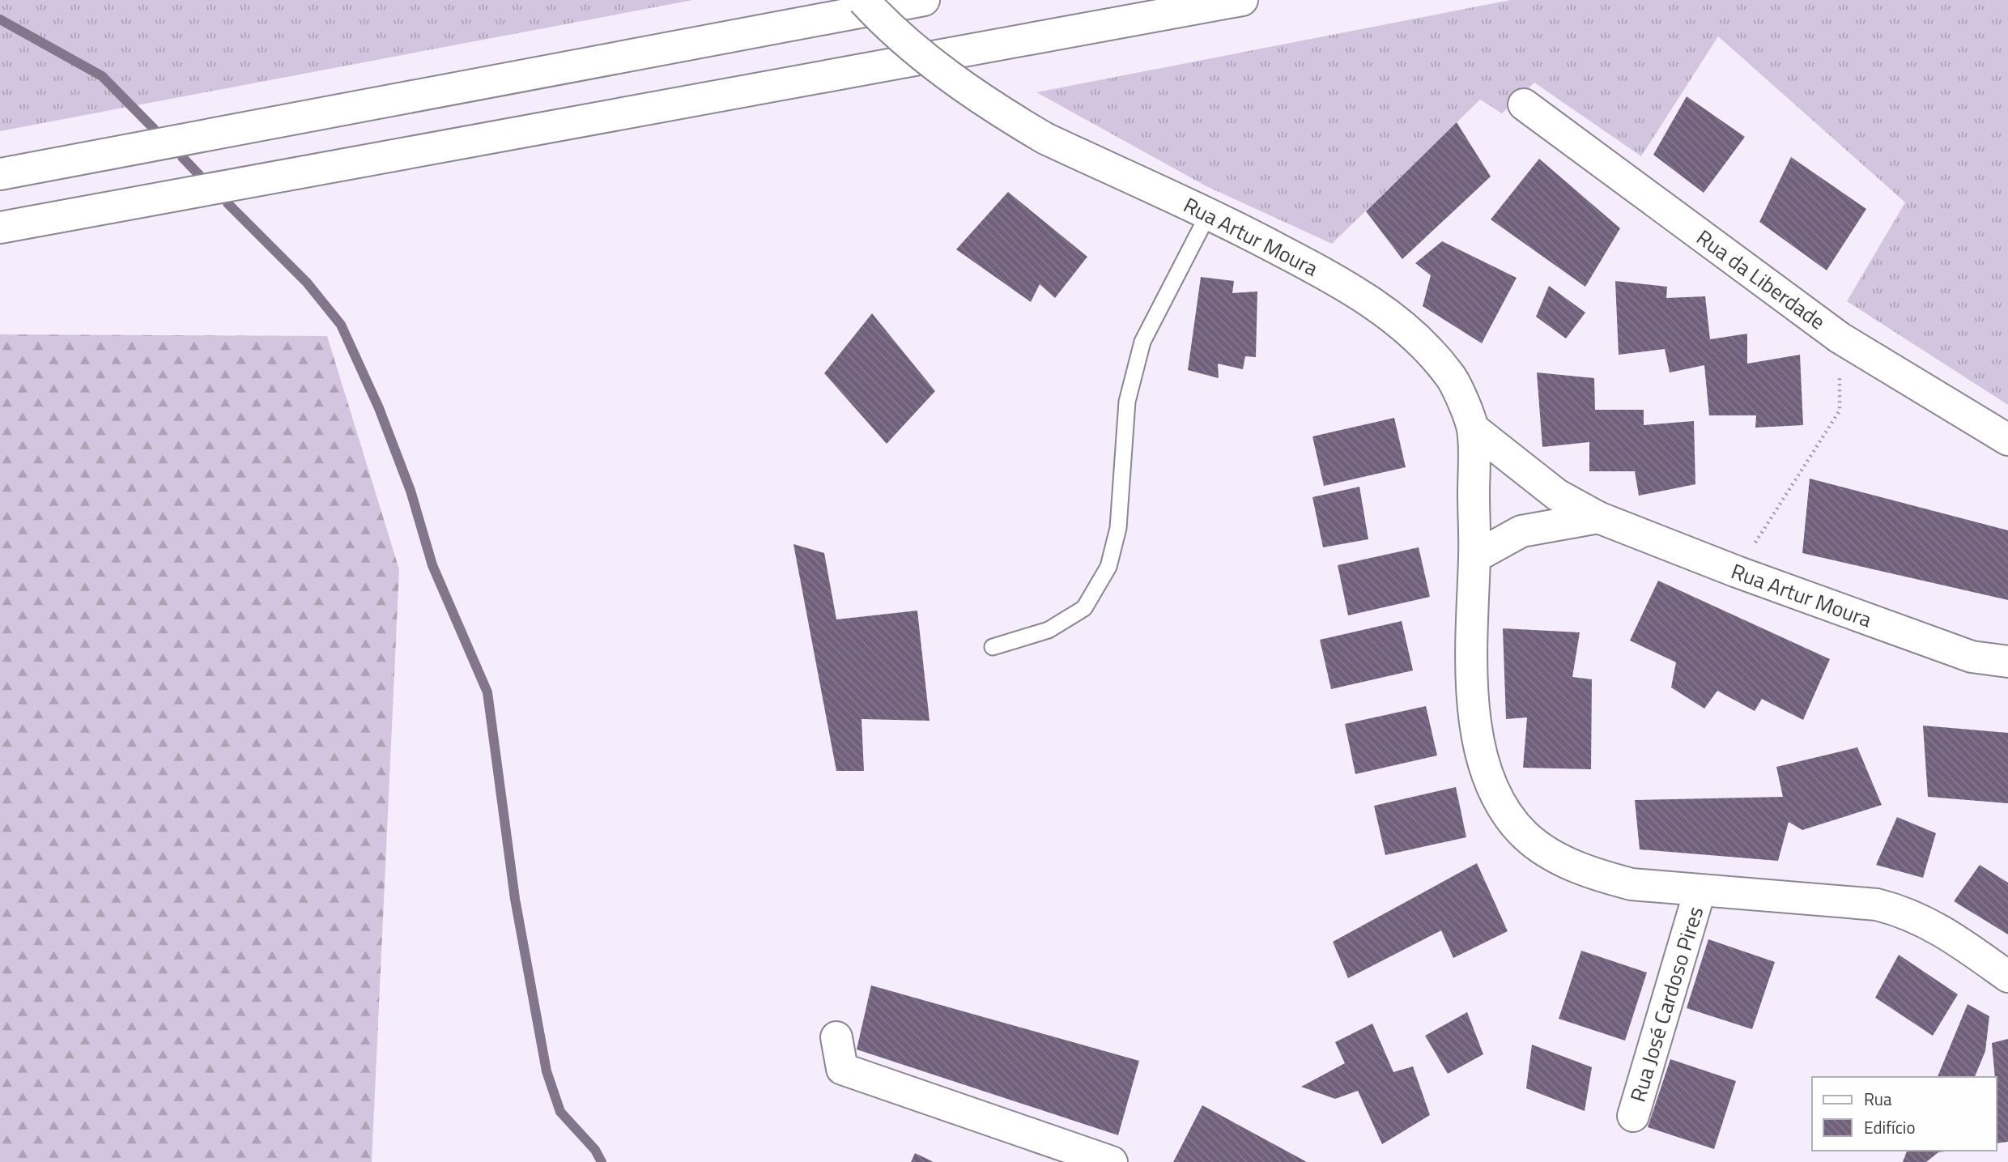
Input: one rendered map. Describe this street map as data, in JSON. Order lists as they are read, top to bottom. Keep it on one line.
{"streets":{"main road":["Rua Artur Moura","Rua da Liberdade","Rua José Cardoso Pires"]},"legend":["Rua","Edifício"]}
